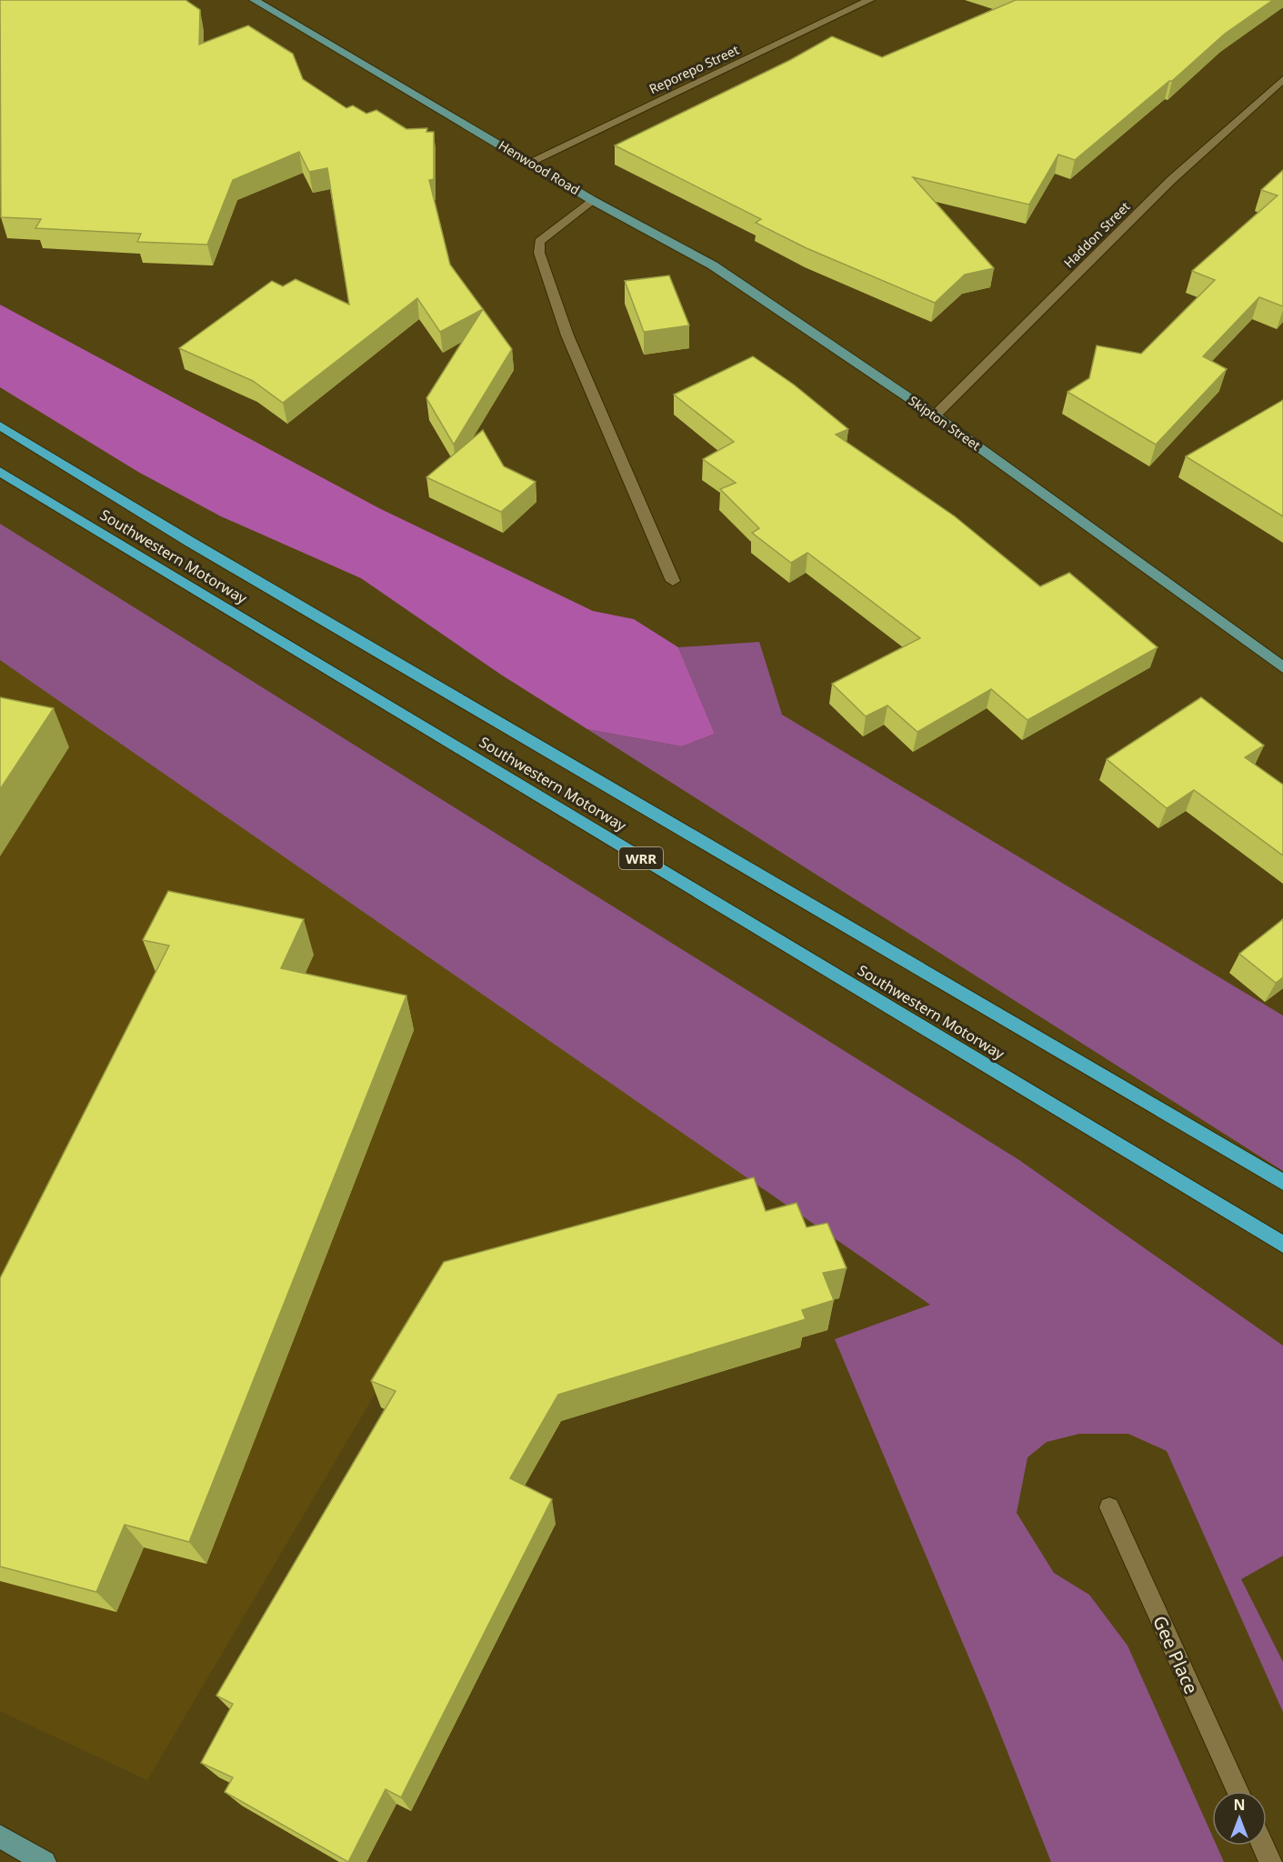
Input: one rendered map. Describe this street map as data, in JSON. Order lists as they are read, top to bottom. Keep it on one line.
{"streets":{"highway":["Southwestern Motorway","WRR"],"main road":["Henwood Road","Skipton Street"],"street":["Reporepo Street","Haddon Street","Gee Place"]},"crossings":[["Reporepo Street","Henwood Road"],["Henwood Road","Skipton Street"],["Haddon Street","Skipton Street"]],"north":"top"}
